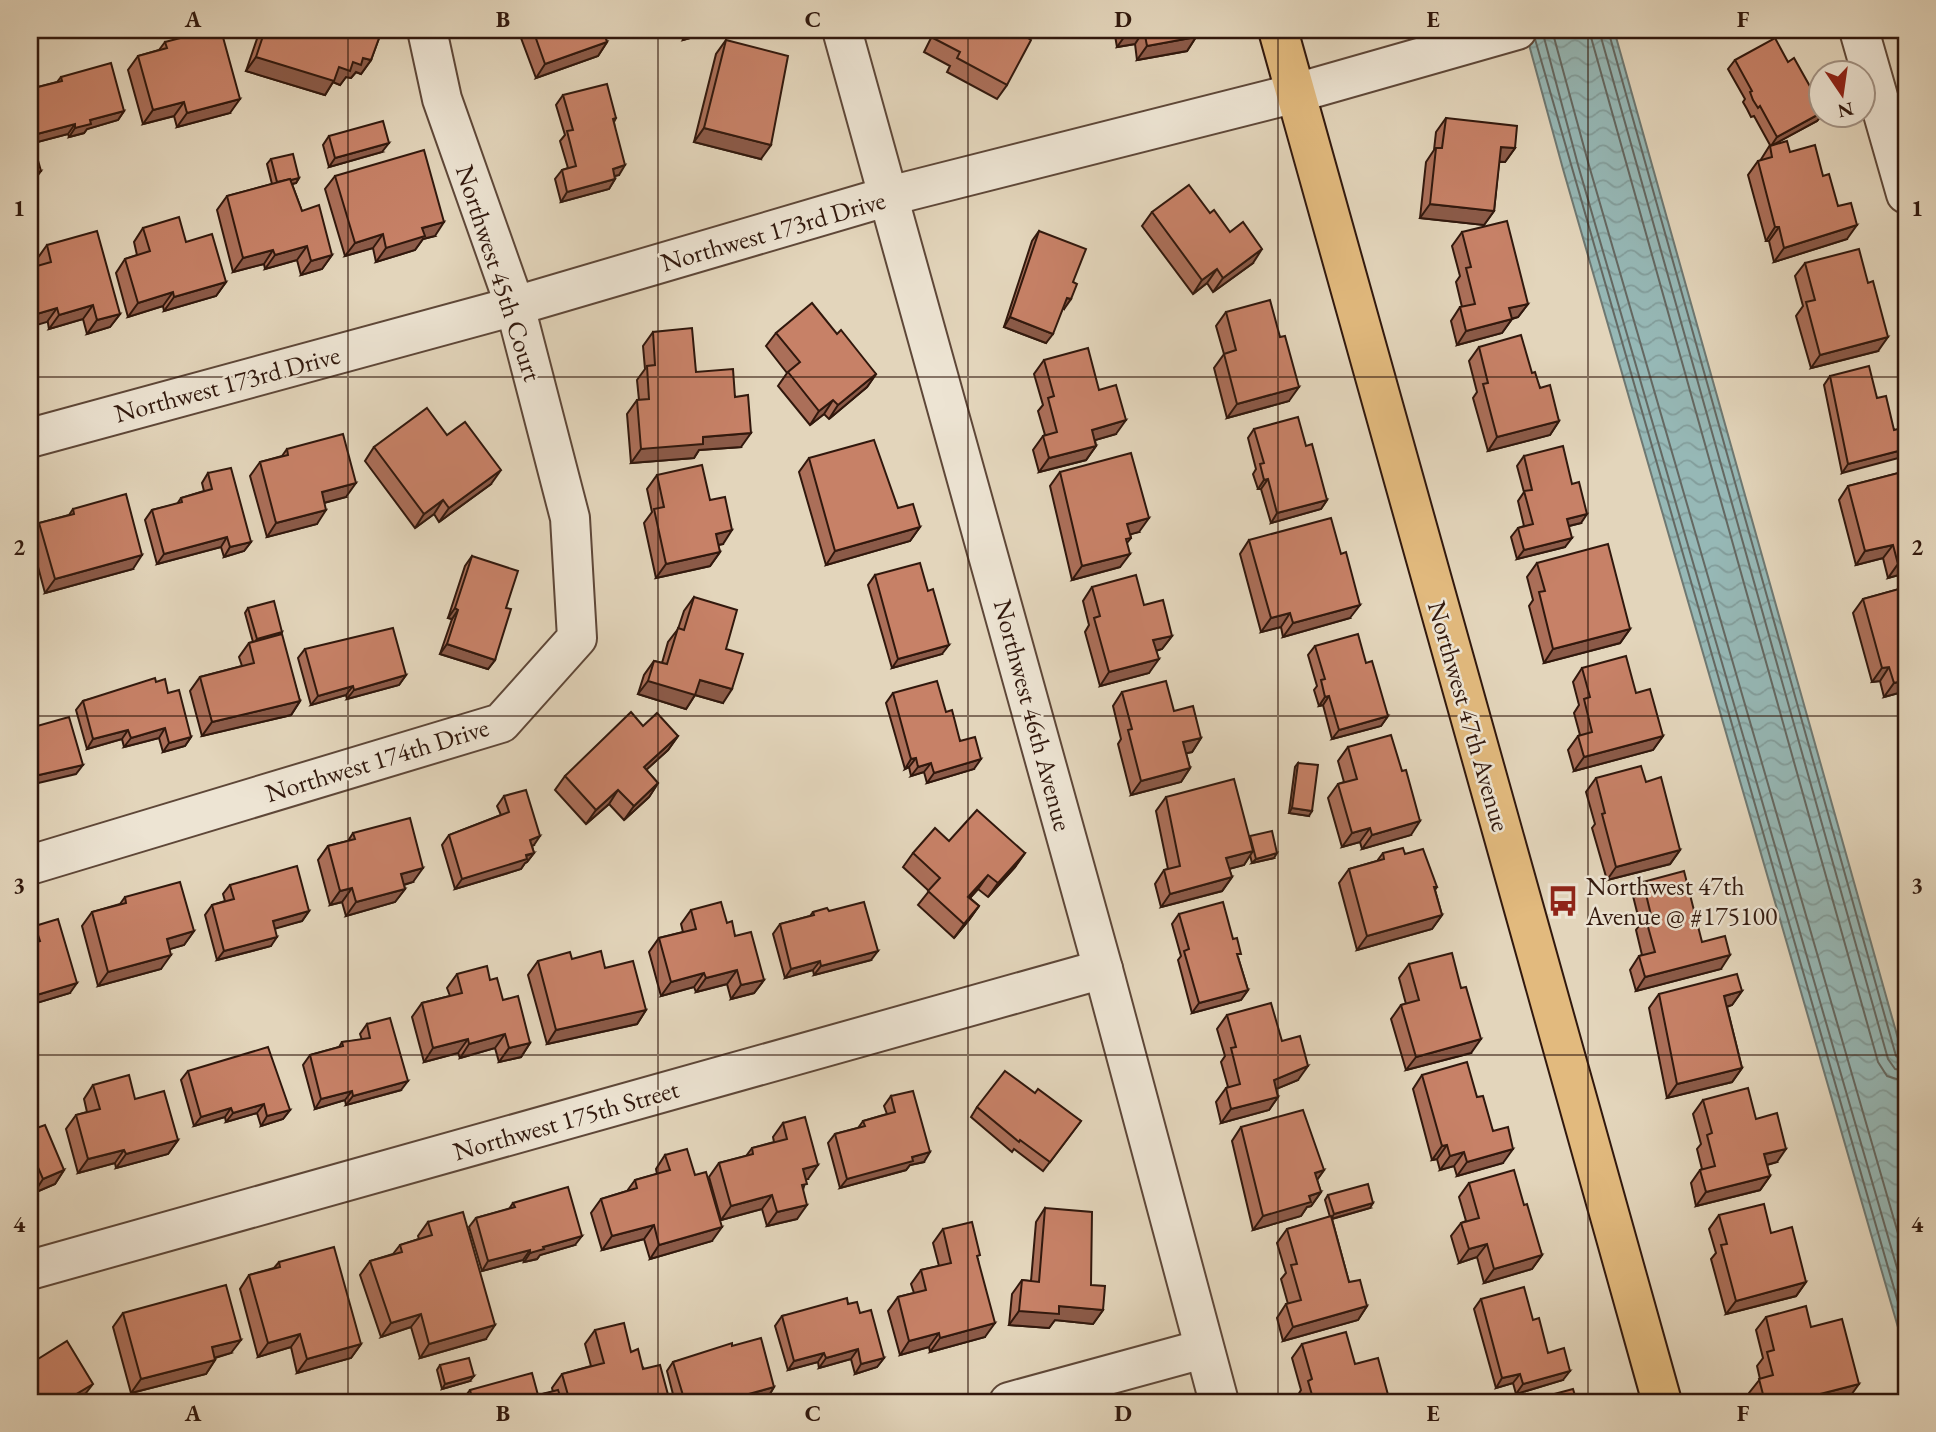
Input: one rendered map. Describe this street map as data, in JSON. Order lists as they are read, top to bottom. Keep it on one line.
{"streets":{"main road":["Northwest 47th Avenue"],"street":["Northwest 173rd Drive","Northwest 45th Court","Northwest 46th Avenue","Northwest 174th Drive","Northwest 175th Street"]},"crossings":[["Northwest 173rd Drive","Northwest 45th Court"],["Northwest 173rd Drive","Northwest 46th Avenue"],["Northwest 173rd Drive","Northwest 47th Avenue"],["Northwest 45th Court","Northwest 174th Drive"],["Northwest 46th Avenue","Northwest 175th Street"]],"places":{"bus stop":["Northwest 47th Avenue @ #175100"]},"north":"bottom","grid":{"columns":["A","B","C","D","E","F"],"rows":["1","2","3","4"]}}
